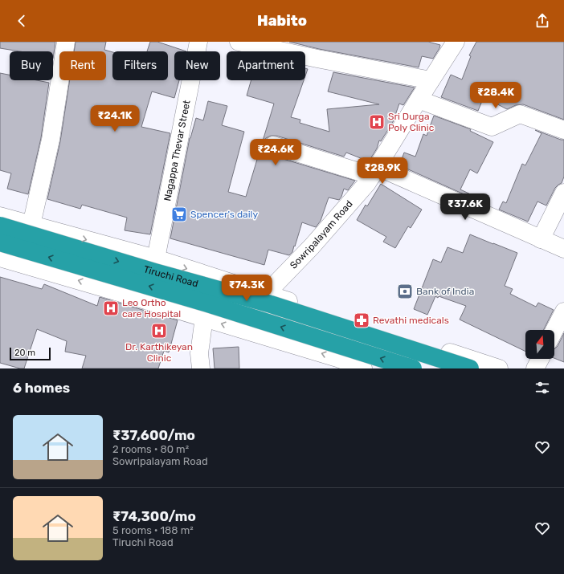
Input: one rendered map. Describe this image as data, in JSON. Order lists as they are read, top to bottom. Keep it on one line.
{"streets":{"highway":["Tiruchi Road"],"street":["Nagappa Thevar Street","Sowripalayam Road"]},"places":{"hospital":["Sri Durga Poly Clinic","Leo Ortho care Hospital","Dr. Karthikeyan Clinic"],"supermarket":["Spencer's daily"],"bank":["Bank of India"],"pharmacy":["Revathi medicals"]},"scale_bar":"20 m","north":"top","page":{"header":"Habito","chip":["Buy","Rent","Filters","New","Apartment"],"price":["₹28.4K","₹24.1K","₹24.6K","₹28.9K","₹37.6K","₹74.3K"],"scale":"20 m","heading":"6 homes","list":[{"name":"₹37,600/mo","note":"2 rooms · 80 m² · Sowripalayam Road"},{"name":"₹74,300/mo","note":"5 rooms · 188 m² · Tiruchi Road"}]}}
